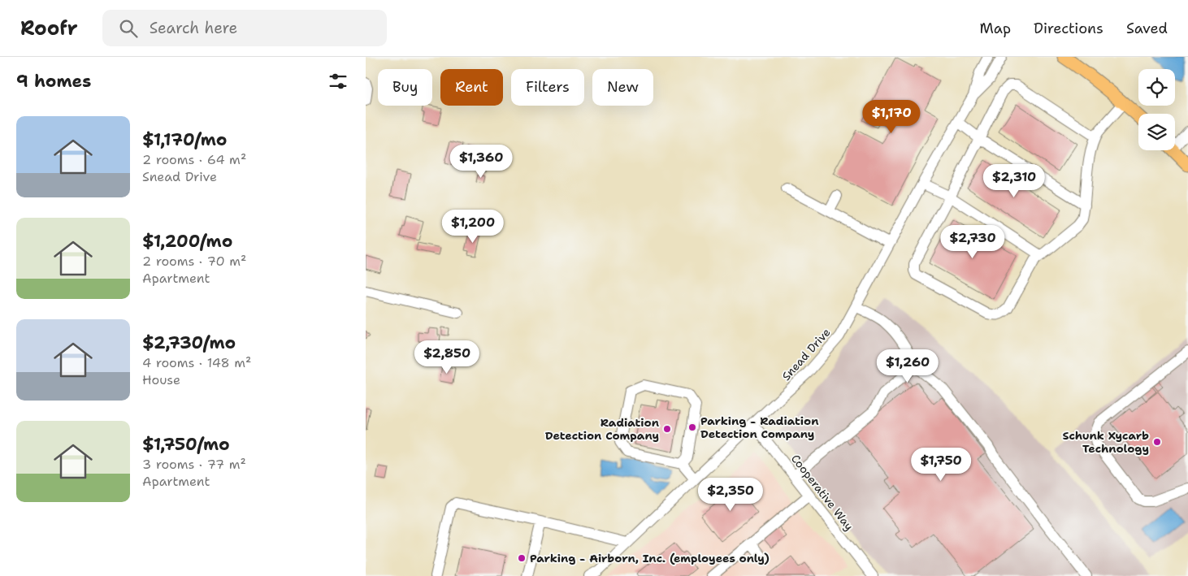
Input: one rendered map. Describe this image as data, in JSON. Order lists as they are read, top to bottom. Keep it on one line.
{"streets":{"street":["Snead Drive","Cooperative Way"]},"crossings":[["Snead Drive","Cooperative Way"]],"places":["Parking - Radiation Detection Company","Radiation Detection Company","Schunk Xycarb Technology","Parking - Airborn, Inc. (employees only)"],"page":{"header":"Roofr","search":"Search here","nav":["Map","Directions","Saved"],"heading":"9 homes","chip":["Buy","Rent","Filters","New"],"price":["$1,170","$1,360","$2,310","$1,200","$2,730","$2,850","$1,260","$1,750","$2,350"],"list":[{"name":"$1,170/mo","note":"2 rooms · 64 m² · Snead Drive"},{"name":"$1,200/mo","note":"2 rooms · 70 m² · Apartment"},{"name":"$2,730/mo","note":"4 rooms · 148 m² · House"},{"name":"$1,750/mo","note":"3 rooms · 77 m² · Apartment"}]}}
